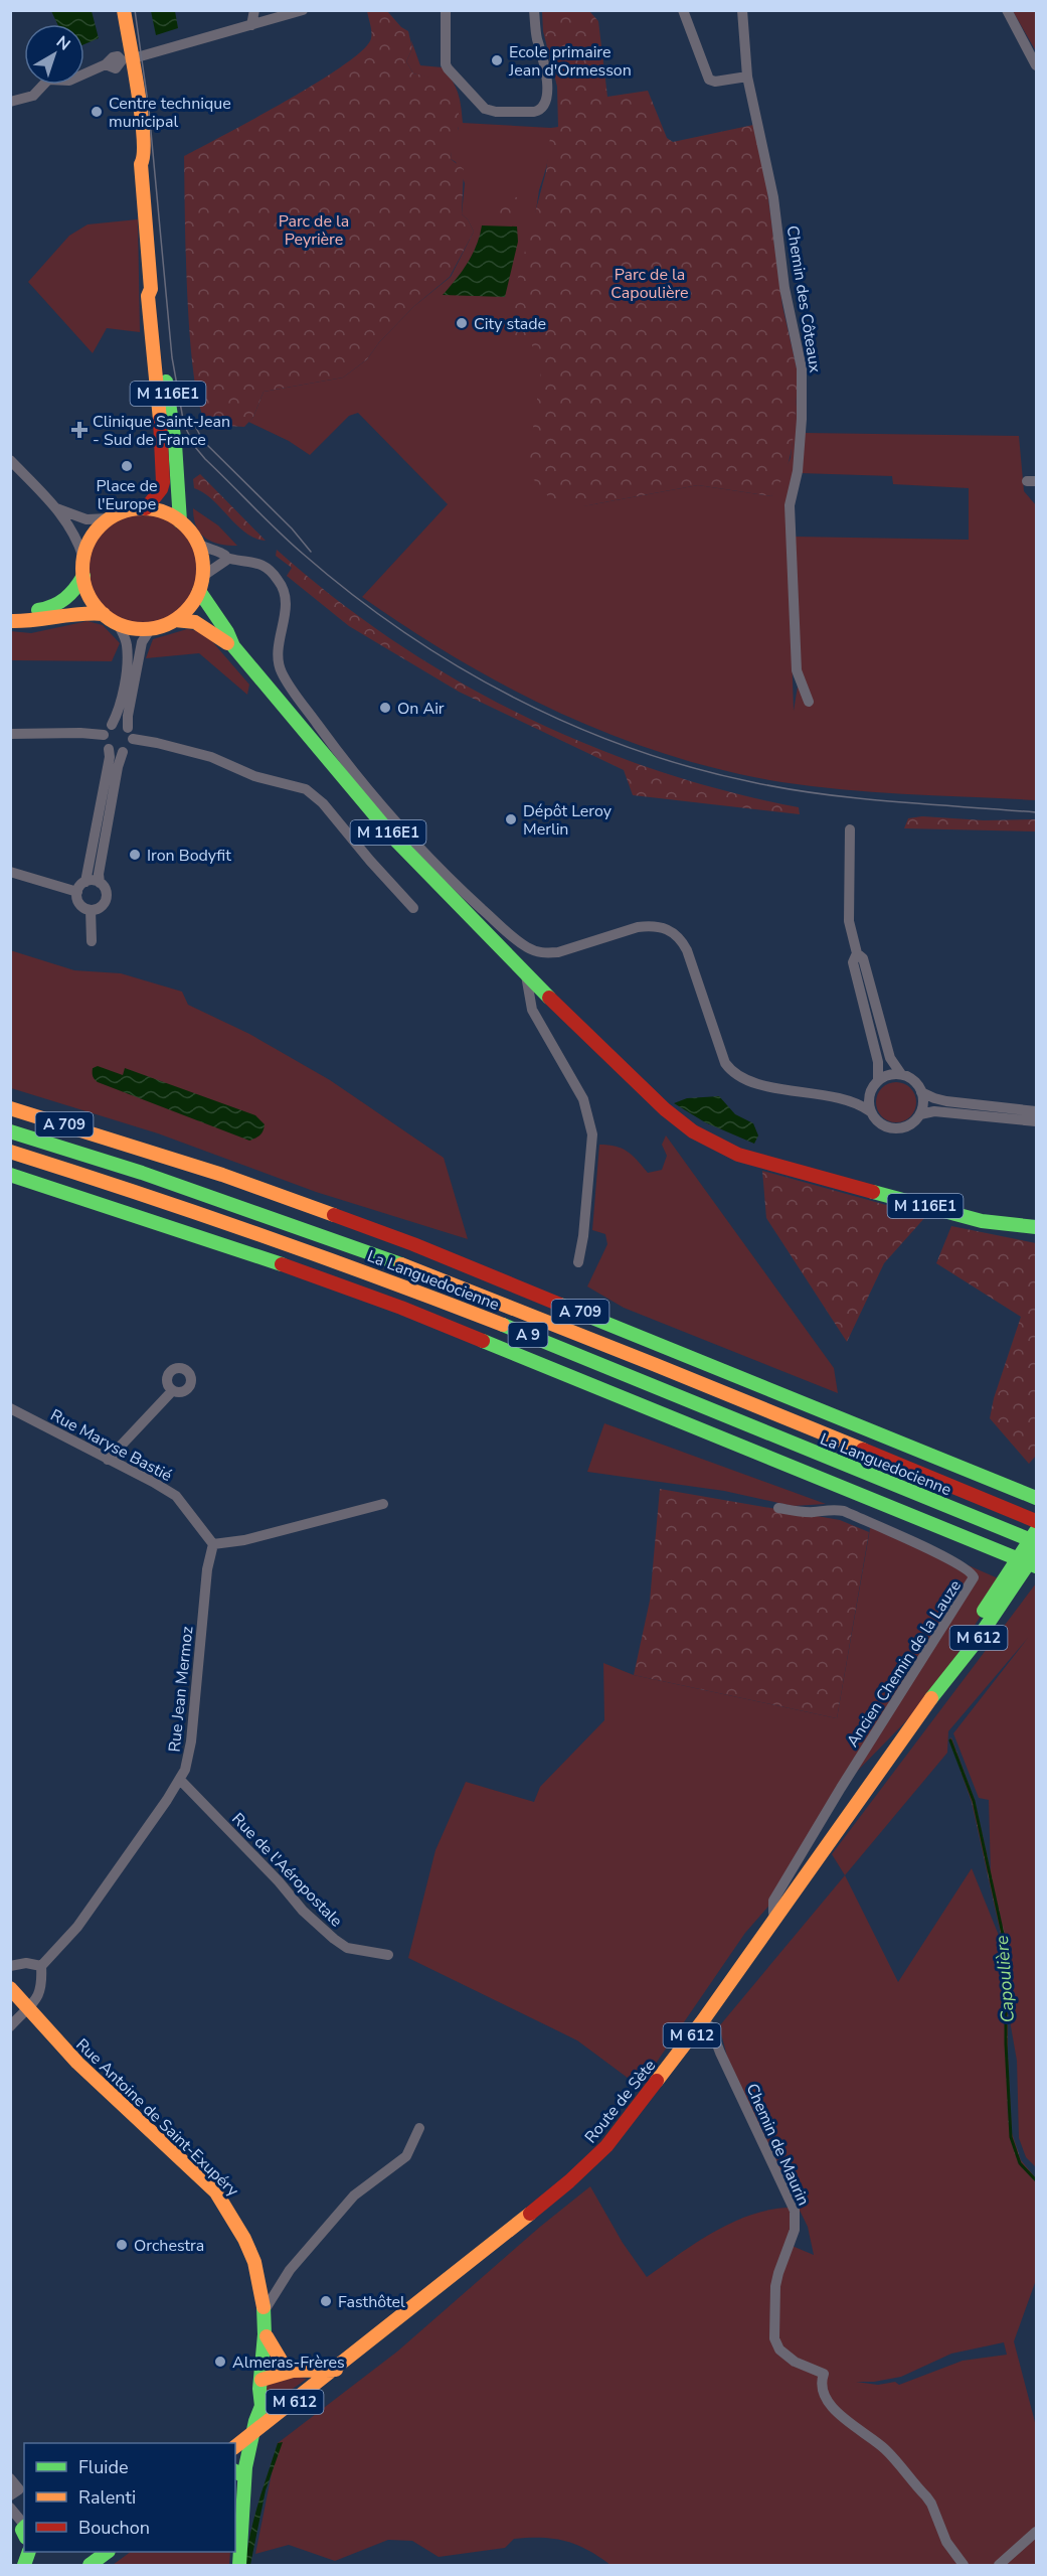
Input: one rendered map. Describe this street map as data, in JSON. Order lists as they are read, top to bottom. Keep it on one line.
{"streets":{"main road":["M 116E1","A 709","La Languedocienne","A 9","M 612","Route de Sète","Rue Antoine de Saint-Exupéry"],"street":["Chemin des Côteaux","Rue Maryse Bastié","Ancien Chemin de la Lauze","Rue Jean Mermoz","Rue de l'Aéropostale","Chemin de Maurin"]},"crossings":[["Rue Maryse Bastié","Rue Jean Mermoz"],["Ancien Chemin de la Lauze","Route de Sète"],["Rue Jean Mermoz","Rue de l'Aéropostale"],["Route de Sète","Rue Antoine de Saint-Exupéry"],["Route de Sète","Chemin de Maurin"]],"water":["Capoulière"],"parks":["Parc de la Peyrière","Parc de la Capoulière"],"places":{"other":["Ecole primaire Jean d'Ormesson","Centre technique municipal","City stade","Place de l'Europe","On Air","Dépôt Leroy Merlin","Iron Bodyfit","Orchestra","Fasthôtel","Almeras-Frères"],"health":["Clinique Saint-Jean - Sud de France"]},"legend":["Fluide","Ralenti","Bouchon"],"north":"top right"}
